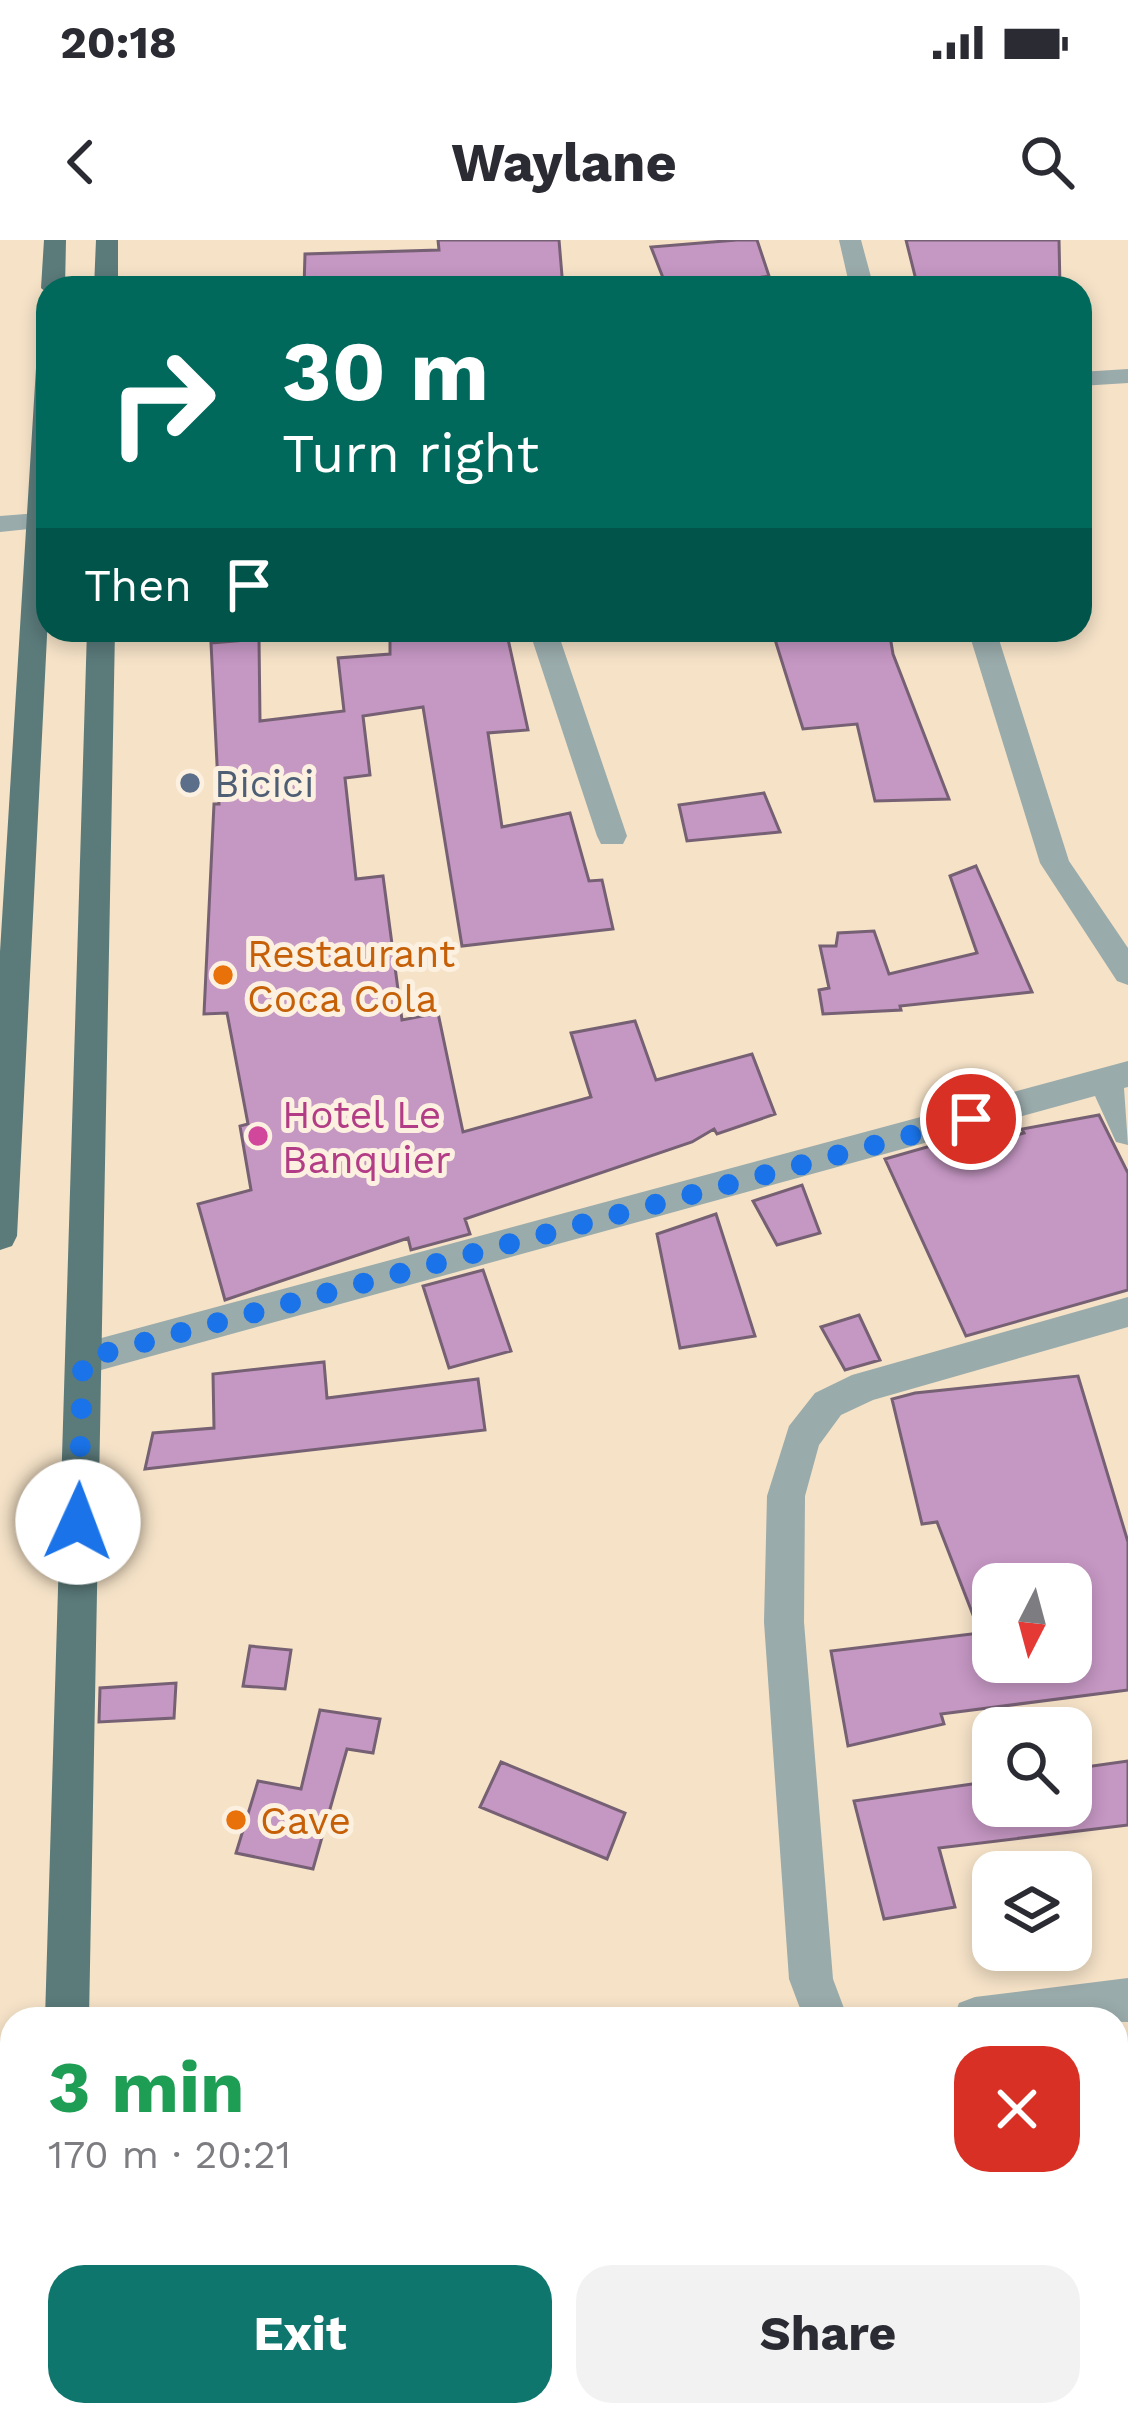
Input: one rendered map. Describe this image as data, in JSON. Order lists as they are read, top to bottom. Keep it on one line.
{"places":["Bicici","Restaurant Coca Cola","Hotel Le Banquier","Cave"],"north":"bottom","page":{"status":"20:18","header":"Waylane","turn":["30 m","Turn right"],"then":"Then","heading":["3 min","170 m · 20:21"],"buttons":["Exit","Share"]}}
